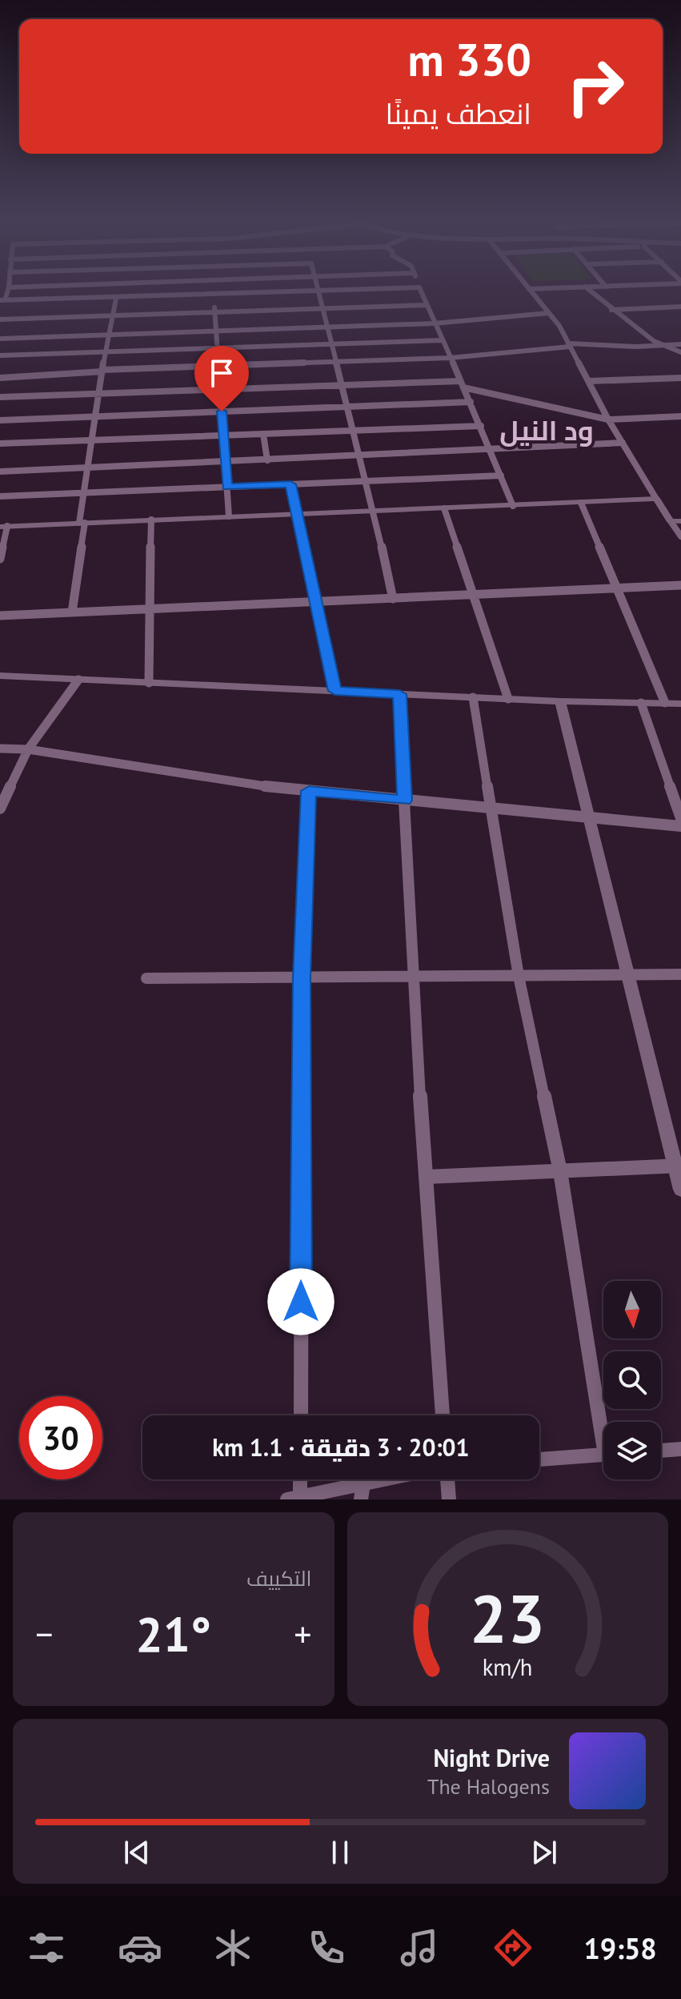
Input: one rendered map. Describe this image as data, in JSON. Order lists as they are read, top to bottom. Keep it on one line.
{"districts":["ود النيل"],"north":"bottom","page":{"turn":["330 m","انعطف يمينًا"],"limit":"30","trip":"20:01 · 3 دقيقة · 1.1 km","tile":"التكييف","heat":["−","21°","+"],"song":["Night Drive","The Halogens"],"tabs":"19:58","gauge":["23","km/h"]}}
